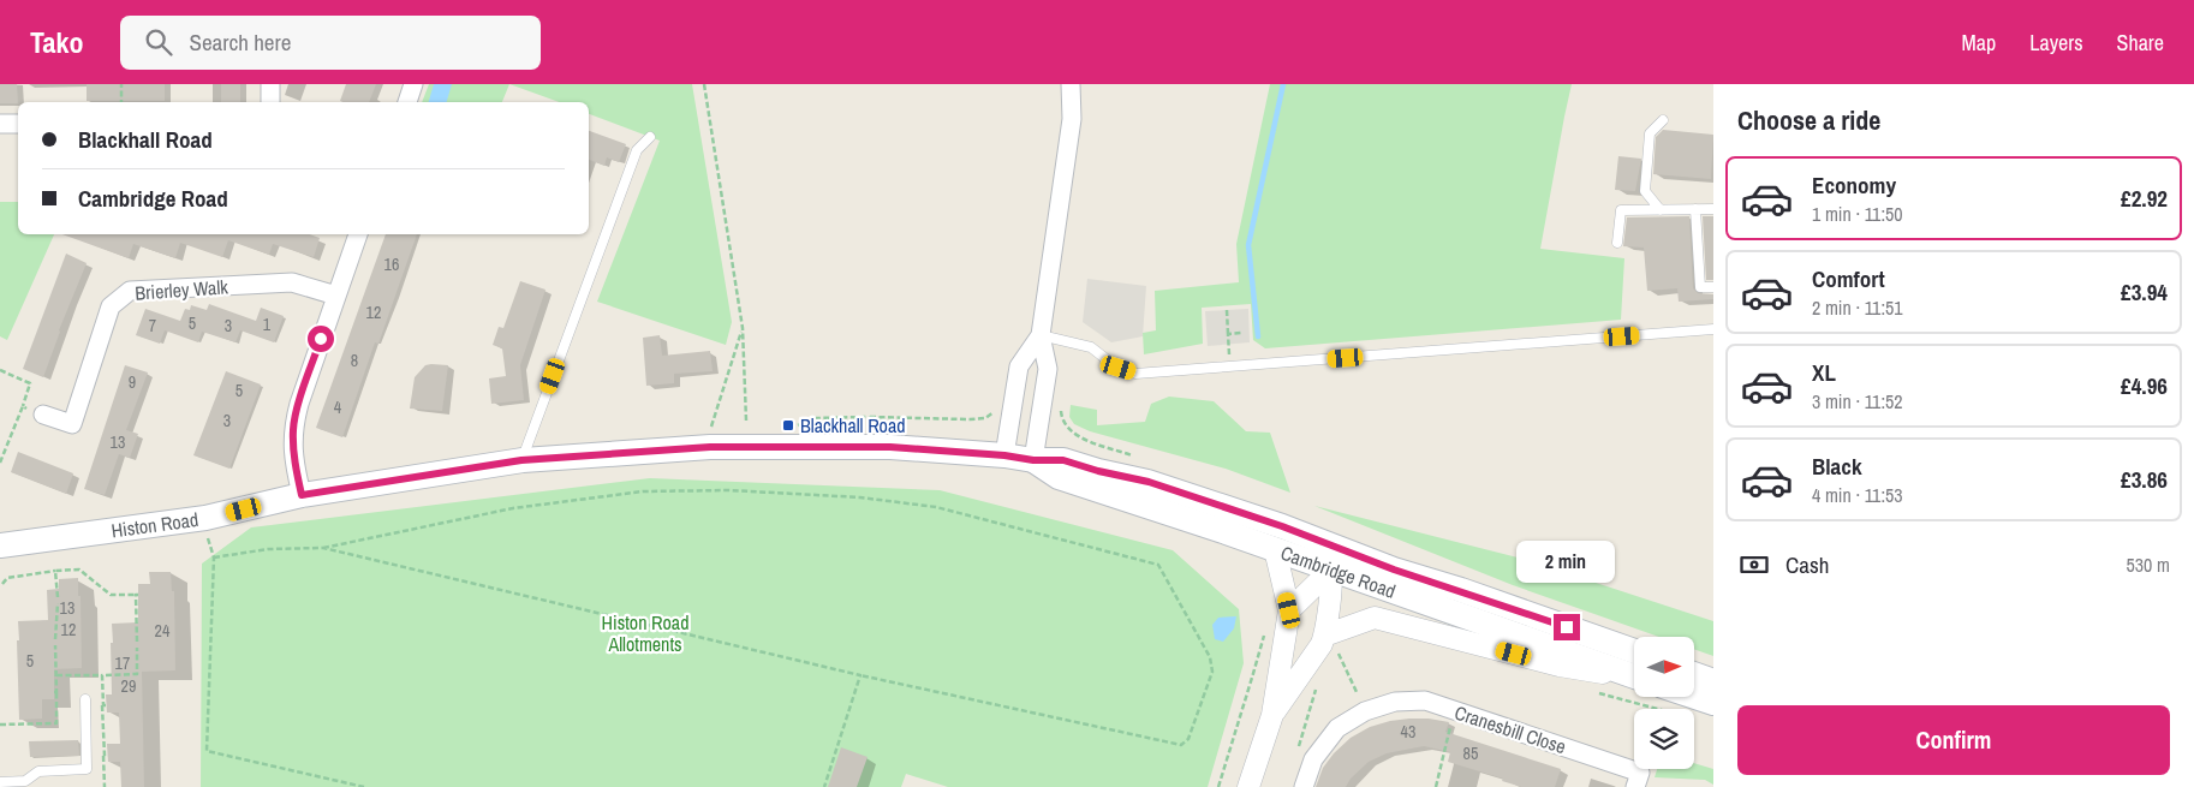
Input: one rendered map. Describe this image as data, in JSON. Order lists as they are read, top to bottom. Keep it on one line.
{"streets":{"main road":["Histon Road","Cambridge Road"],"street":["Brierley Walk","Cranesbill Close"]},"crossings":[["Histon Road","Cambridge Road"]],"parks":["Histon Road Allotments"],"places":{"transit":["Blackhall Road"]},"house_numbers":["16","12","5","1","7","3","8","9","5","4","3","13","13","12","24","5","17","29","43","85"],"north":"right","page":{"header":"Tako","search":"Search here","nav":["Map","Layers","Share"],"heading":"Choose a ride","banner":["Blackhall Road","Cambridge Road"],"list":[{"name":"Economy","note":"1 min · 11:50","value":"£2.92"},{"name":"Comfort","note":"2 min · 11:51","value":"£3.94"},{"name":"XL","note":"3 min · 11:52","value":"£4.96"},{"name":"Black","note":"4 min · 11:53","value":"£3.86"}],"pay":["Cash","530 m"],"bubble":"2 min","buttons":"Confirm"}}
